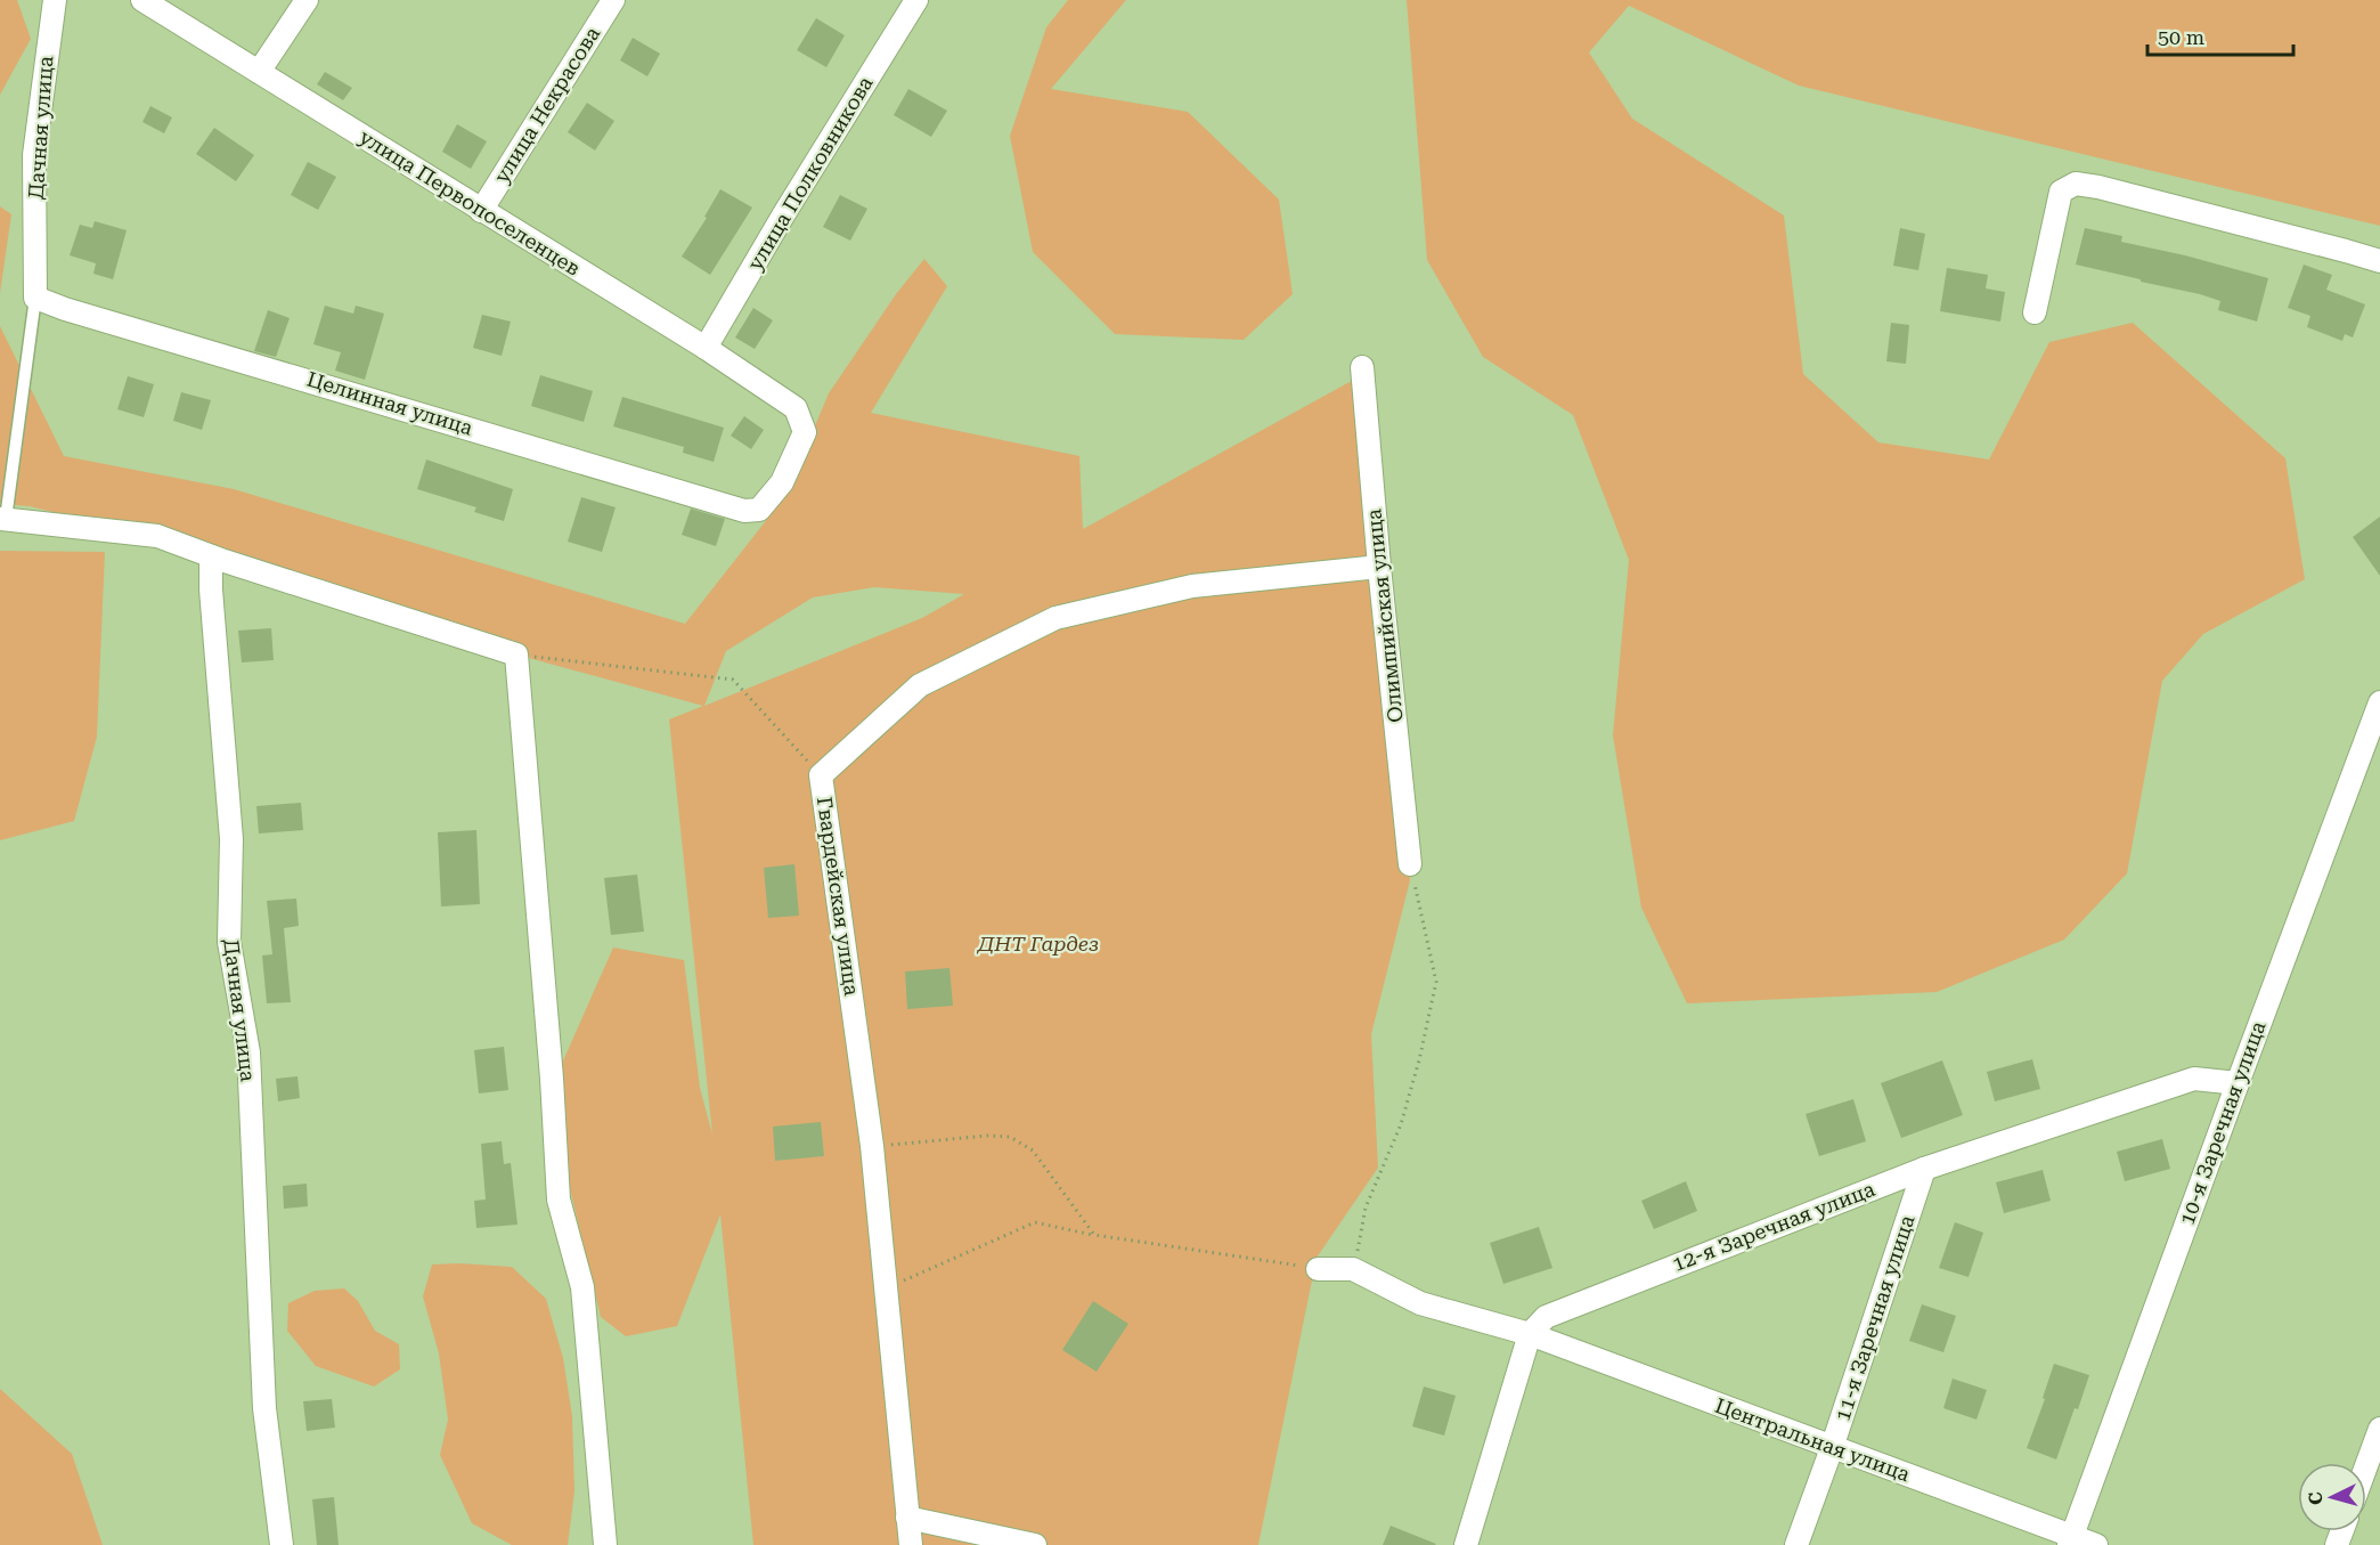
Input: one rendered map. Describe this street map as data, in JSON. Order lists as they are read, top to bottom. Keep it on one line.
{"streets":{"street":["улица Некрасова","Дачная улица","улица Полковникова","улица Первопоселенцев","Целинная улица","Олимпийская улица","Гвардейская улица","10-я Заречная улица","12-я Заречная улица","11-я Заречная улица","Центральная улица"]},"crossings":[["улица Некрасова","улица Первопоселенцев"],["Дачная улица","Целинная улица"],["улица Полковникова","улица Первопоселенцев"],["улица Первопоселенцев","Целинная улица"],["Олимпийская улица","Гвардейская улица"],["10-я Заречная улица","12-я Заречная улица"],["10-я Заречная улица","Центральная улица"],["12-я Заречная улица","11-я Заречная улица"],["12-я Заречная улица","Центральная улица"],["11-я Заречная улица","Центральная улица"]],"parks":["ДНТ Гардез"],"scale_bar":"50 m","north":"left"}
